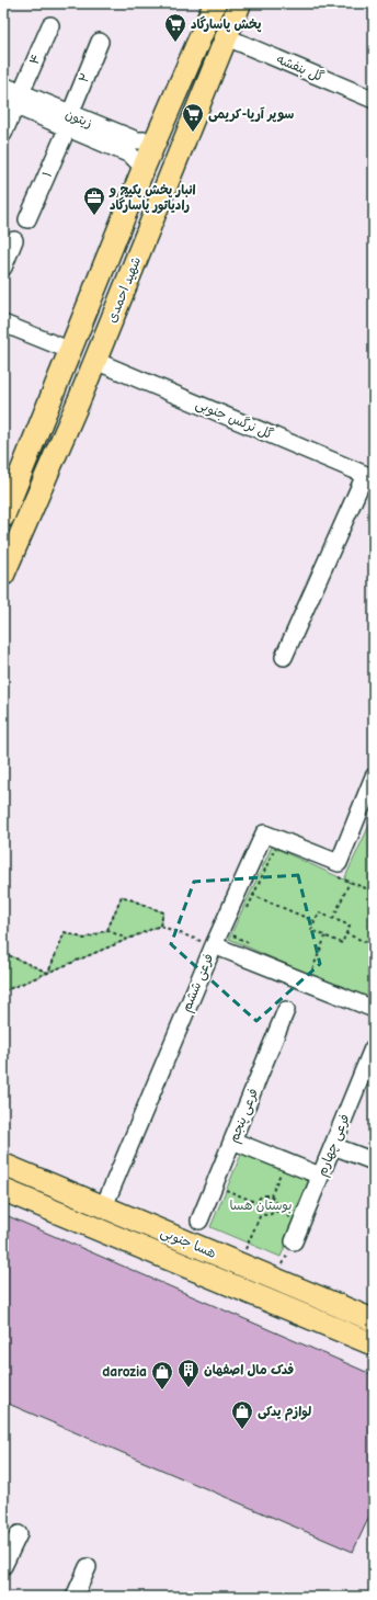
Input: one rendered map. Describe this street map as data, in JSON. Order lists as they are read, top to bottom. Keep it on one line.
{"streets":{"main road":["شهید احمدی","هسا جنوبی"],"street":["۴","گل بنفشه","۲","زیتون","۱","گل نرگس جنوبی","فرعی ششم","فرعی پنجم","فرعی چهارم"]},"crossings":[["۴","زیتون"],["گل بنفشه","شهید احمدی"],["۲","زیتون"],["۲","۱"],["زیتون","۱"],["زیتون","شهید احمدی"],["شهید احمدی","گل نرگس جنوبی"],["فرعی ششم","هسا جنوبی"]],"parks":["بوستان هسا"],"places":{"supermarket":["پخش پاسارگاد","سوپر آریا-کریمی"],"office":["انبار پخش پکیج و رادیاتور پاسارگاد"],"building":["فدک مال اصفهان"],"shop":["darozia","لوازم یدکی"]}}
